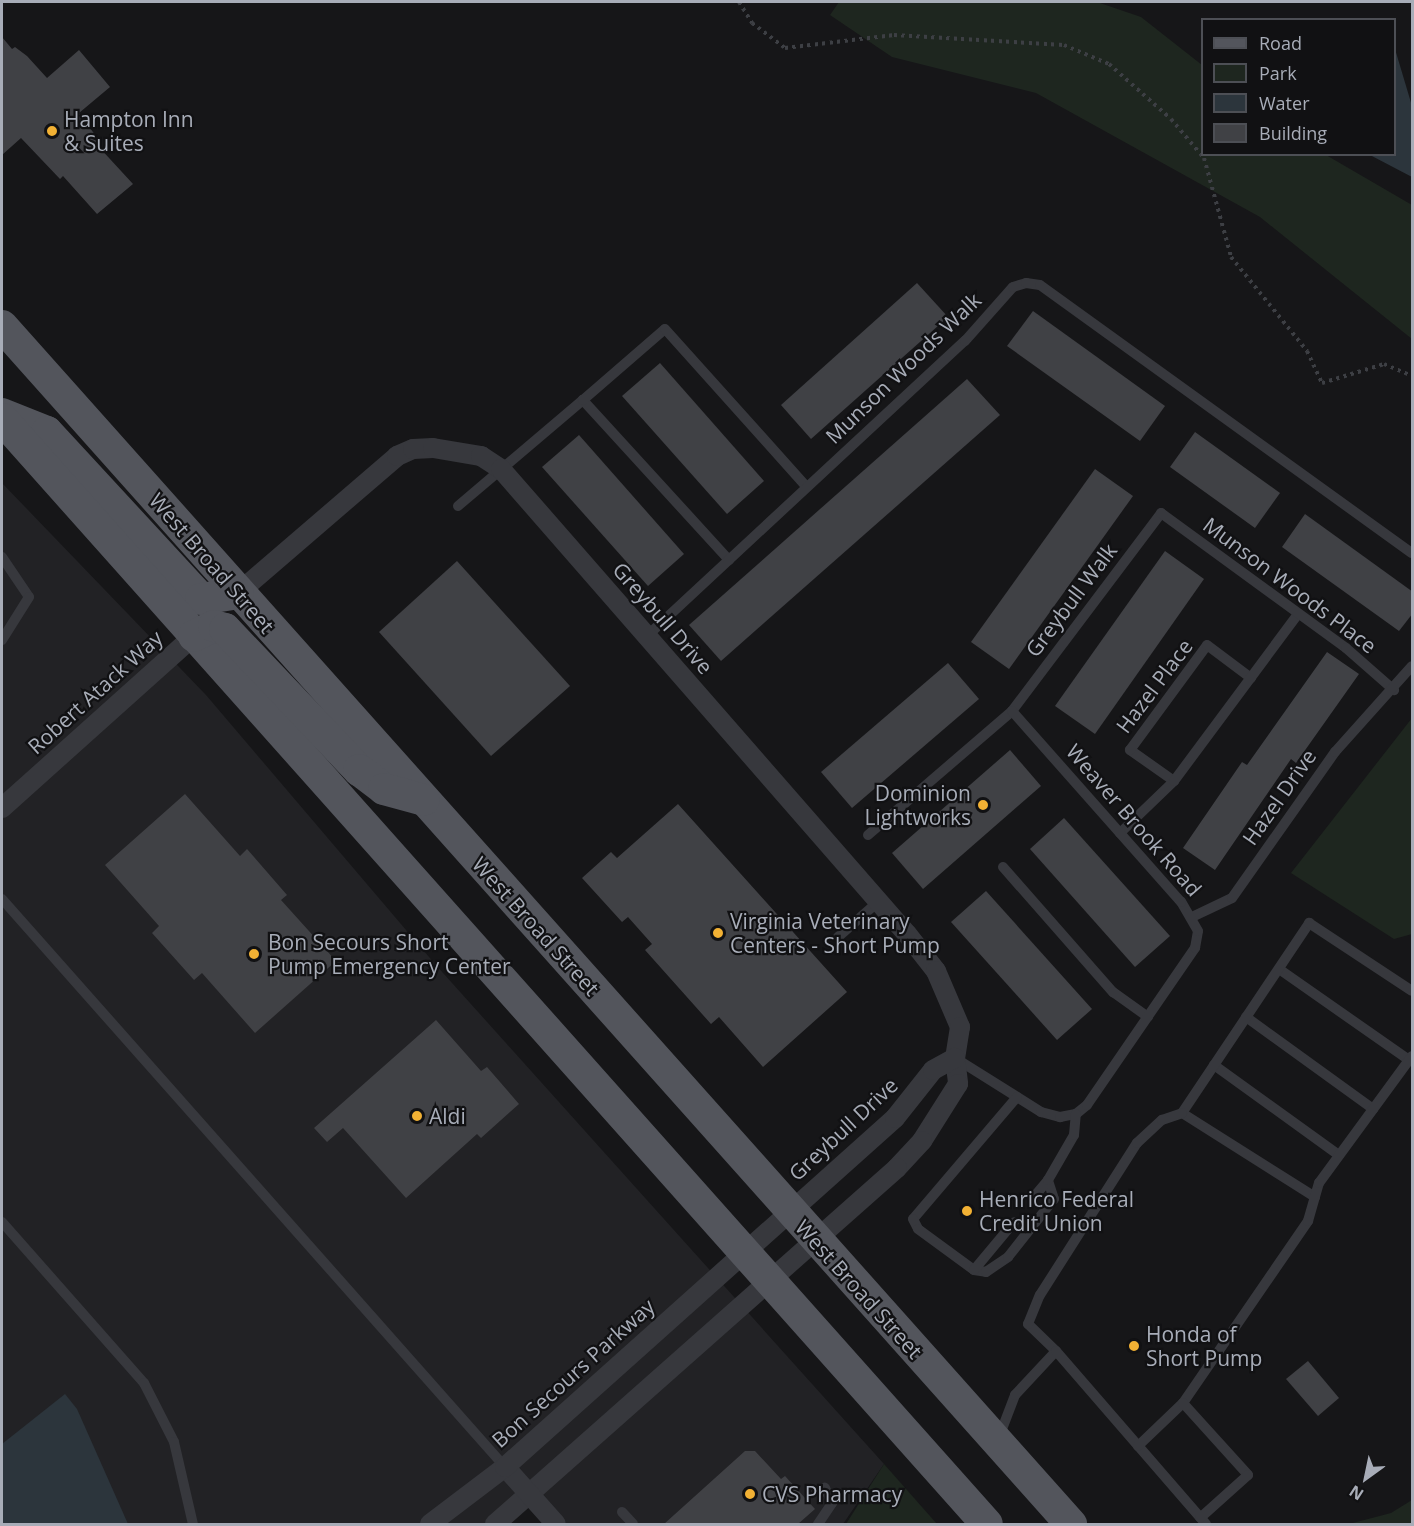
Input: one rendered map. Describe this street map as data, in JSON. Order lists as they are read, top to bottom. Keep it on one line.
{"streets":{"main road":["West Broad Street"],"street":["Greybull Drive","Robert Atack Way","Bon Secours Parkway"],"lane":["Munson Woods Walk","Munson Woods Place","Greybull Walk","Hazel Place","Hazel Drive","Weaver Brook Road"]},"crossings":[["Munson Woods Walk","Greybull Drive"],["West Broad Street","Greybull Drive"],["Munson Woods Place","Greybull Walk"],["Munson Woods Place","Hazel Drive"],["Greybull Walk","Weaver Brook Road"],["Greybull Drive","Bon Secours Parkway"],["Hazel Drive","Weaver Brook Road"]],"places":["Hampton Inn & Suites","Dominion Lightworks","Virginia Veterinary Centers - Short Pump","Bon Secours Short Pump Emergency Center","Aldi","Henrico Federal Credit Union","Honda of Short Pump","CVS Pharmacy"],"legend":["Road","Park","Water","Building"],"north":"bottom left"}
